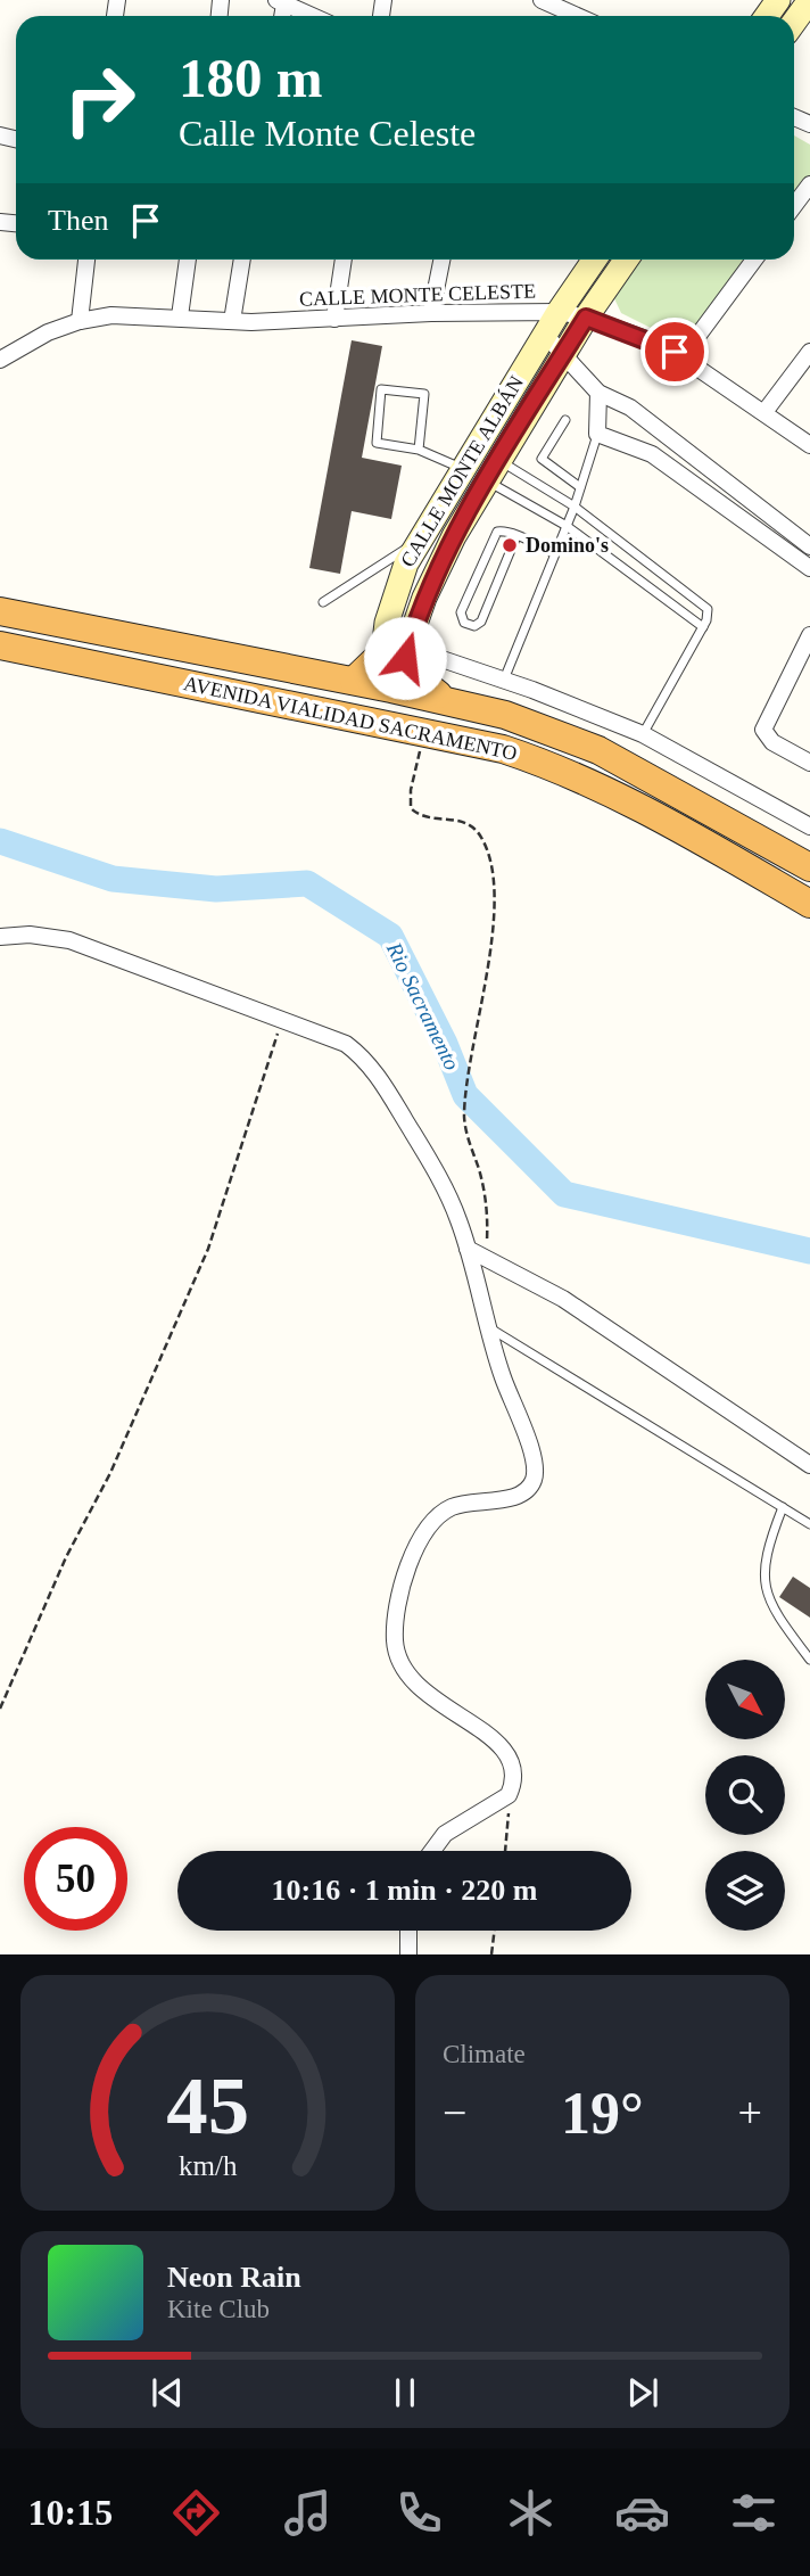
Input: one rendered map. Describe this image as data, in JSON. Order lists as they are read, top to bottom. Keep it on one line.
{"streets":{"highway":["AVENIDA VIALIDAD SACRAMENTO"],"main road":["CALLE MONTE ALBÁN"],"street":["CALLE MONTE CELESTE"]},"crossings":[["CALLE MONTE CELESTE","CALLE MONTE ALBÁN"],["CALLE MONTE ALBÁN","AVENIDA VIALIDAD SACRAMENTO"]],"water":["Rio Sacramento"],"places":["Domino's"],"north":"bottom right","page":{"turn":["180 m","Calle Monte Celeste"],"then":"Then","limit":"50","trip":"10:16 · 1 min · 220 m","tile":"Climate","heat":["−","19°","+"],"song":["Neon Rain","Kite Club"],"tabs":"10:15","gauge":["45","km/h"]}}
